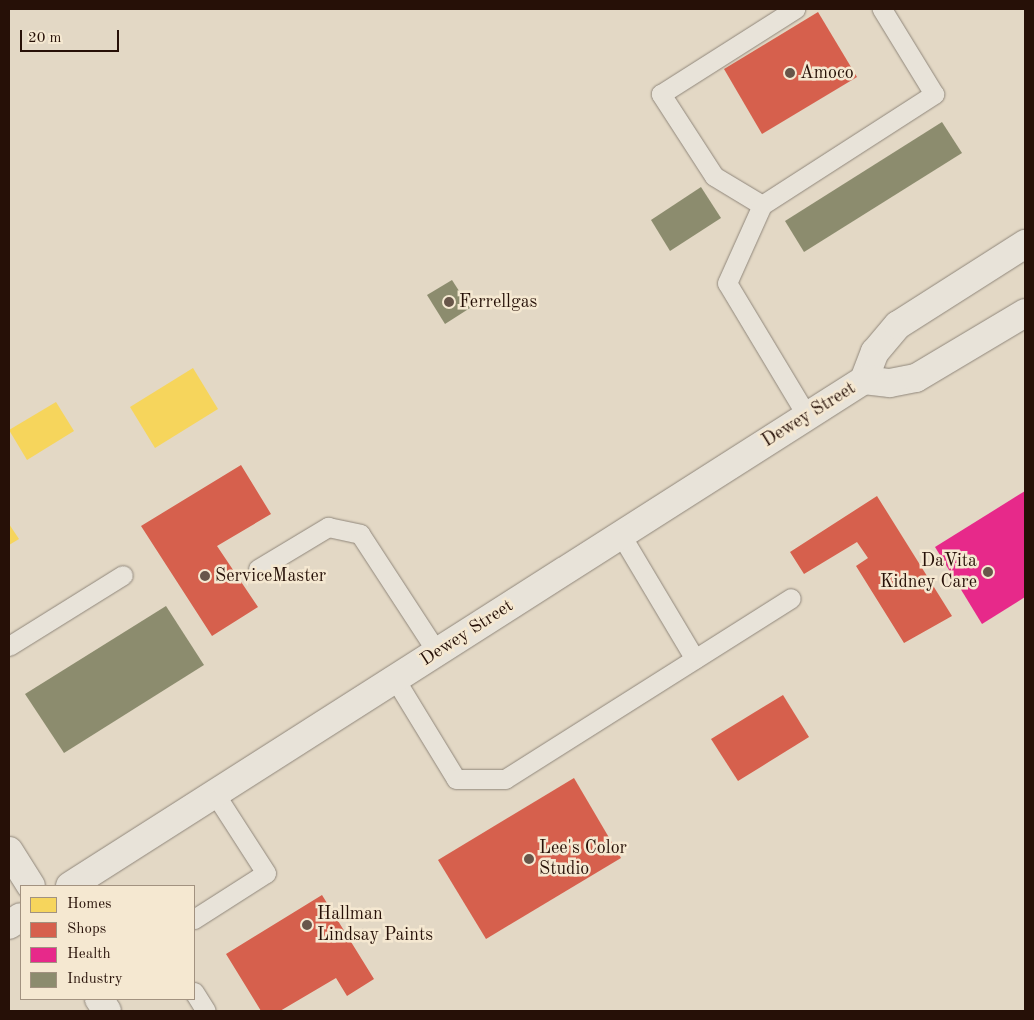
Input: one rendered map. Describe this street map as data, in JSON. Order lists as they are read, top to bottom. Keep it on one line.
{"streets":{"street":["Dewey Street"]},"places":["Amoco","Ferrellgas","DaVita Kidney Care","ServiceMaster","Lee's Color Studio","Hallman Lindsay Paints"],"legend":["Homes","Shops","Health","Industry"],"scale_bar":"20 m"}
